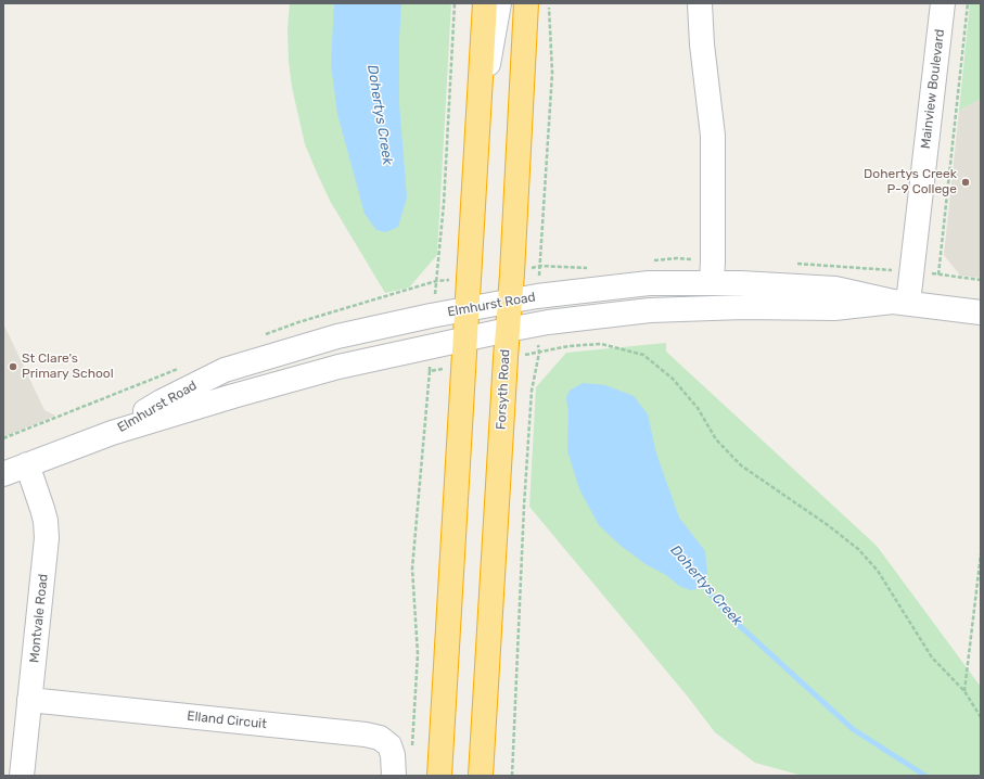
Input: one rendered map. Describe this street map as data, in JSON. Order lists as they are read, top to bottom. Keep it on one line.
{"streets":{"highway":["Forsyth Road"],"street":["Mainview Boulevard","Elmhurst Road","Montvale Road","Elland Circuit"]},"crossings":[["Mainview Boulevard","Elmhurst Road"],["Elmhurst Road","Forsyth Road"],["Elmhurst Road","Montvale Road"],["Montvale Road","Elland Circuit"]],"water":["Dohertys Creek"],"places":["Dohertys Creek P-9 College","St Clare's Primary School"]}
